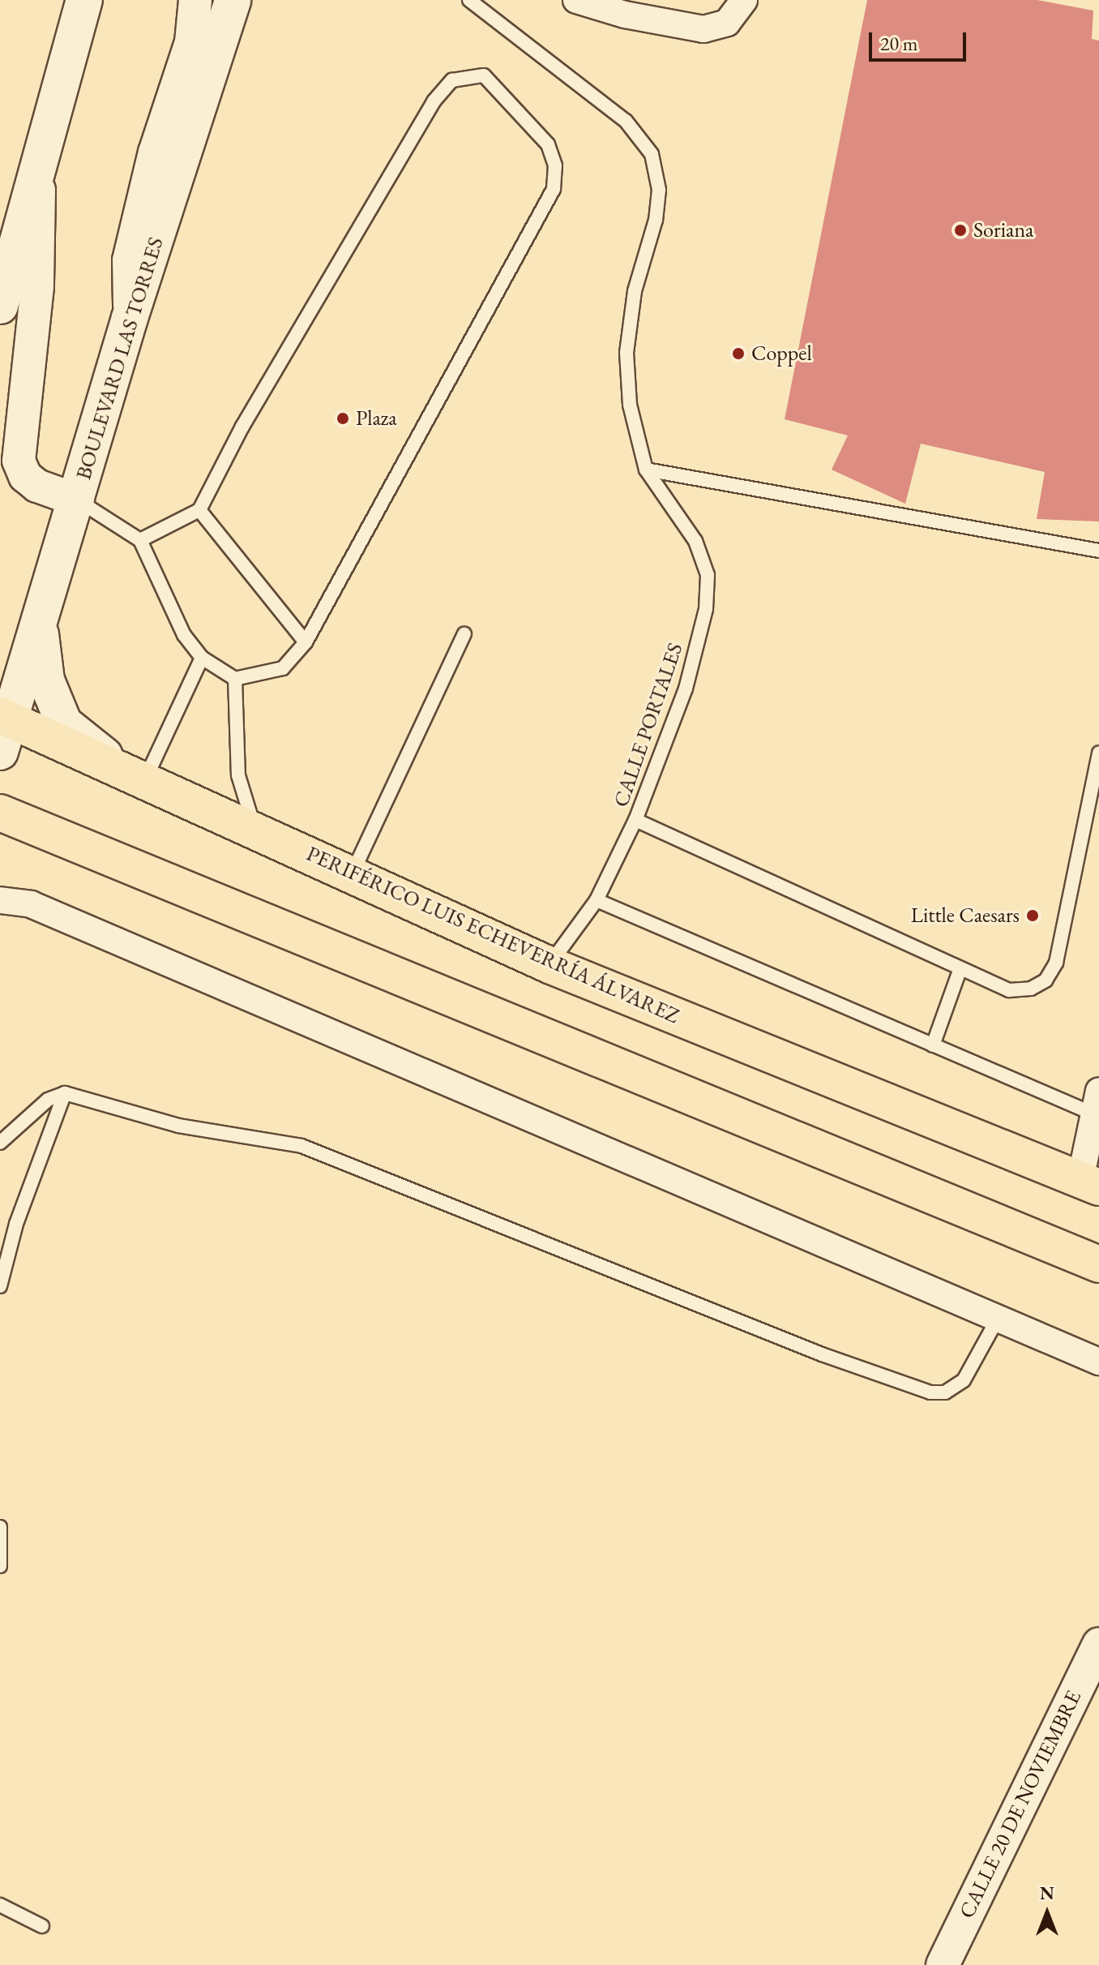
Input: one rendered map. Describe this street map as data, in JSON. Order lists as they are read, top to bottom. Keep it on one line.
{"streets":{"highway":["PERIFÉRICO LUIS ECHEVERRÍA ÁLVAREZ"],"main road":["BOULEVARD LAS TORRES"],"street":["CALLE 20 DE NOVIEMBRE"],"lane":["CALLE PORTALES"]},"crossings":[["BOULEVARD LAS TORRES","PERIFÉRICO LUIS ECHEVERRÍA ÁLVAREZ"],["CALLE PORTALES","PERIFÉRICO LUIS ECHEVERRÍA ÁLVAREZ"]],"places":["Soriana","Coppel","Plaza","Little Caesars"],"scale_bar":"20 m","north":"top"}
